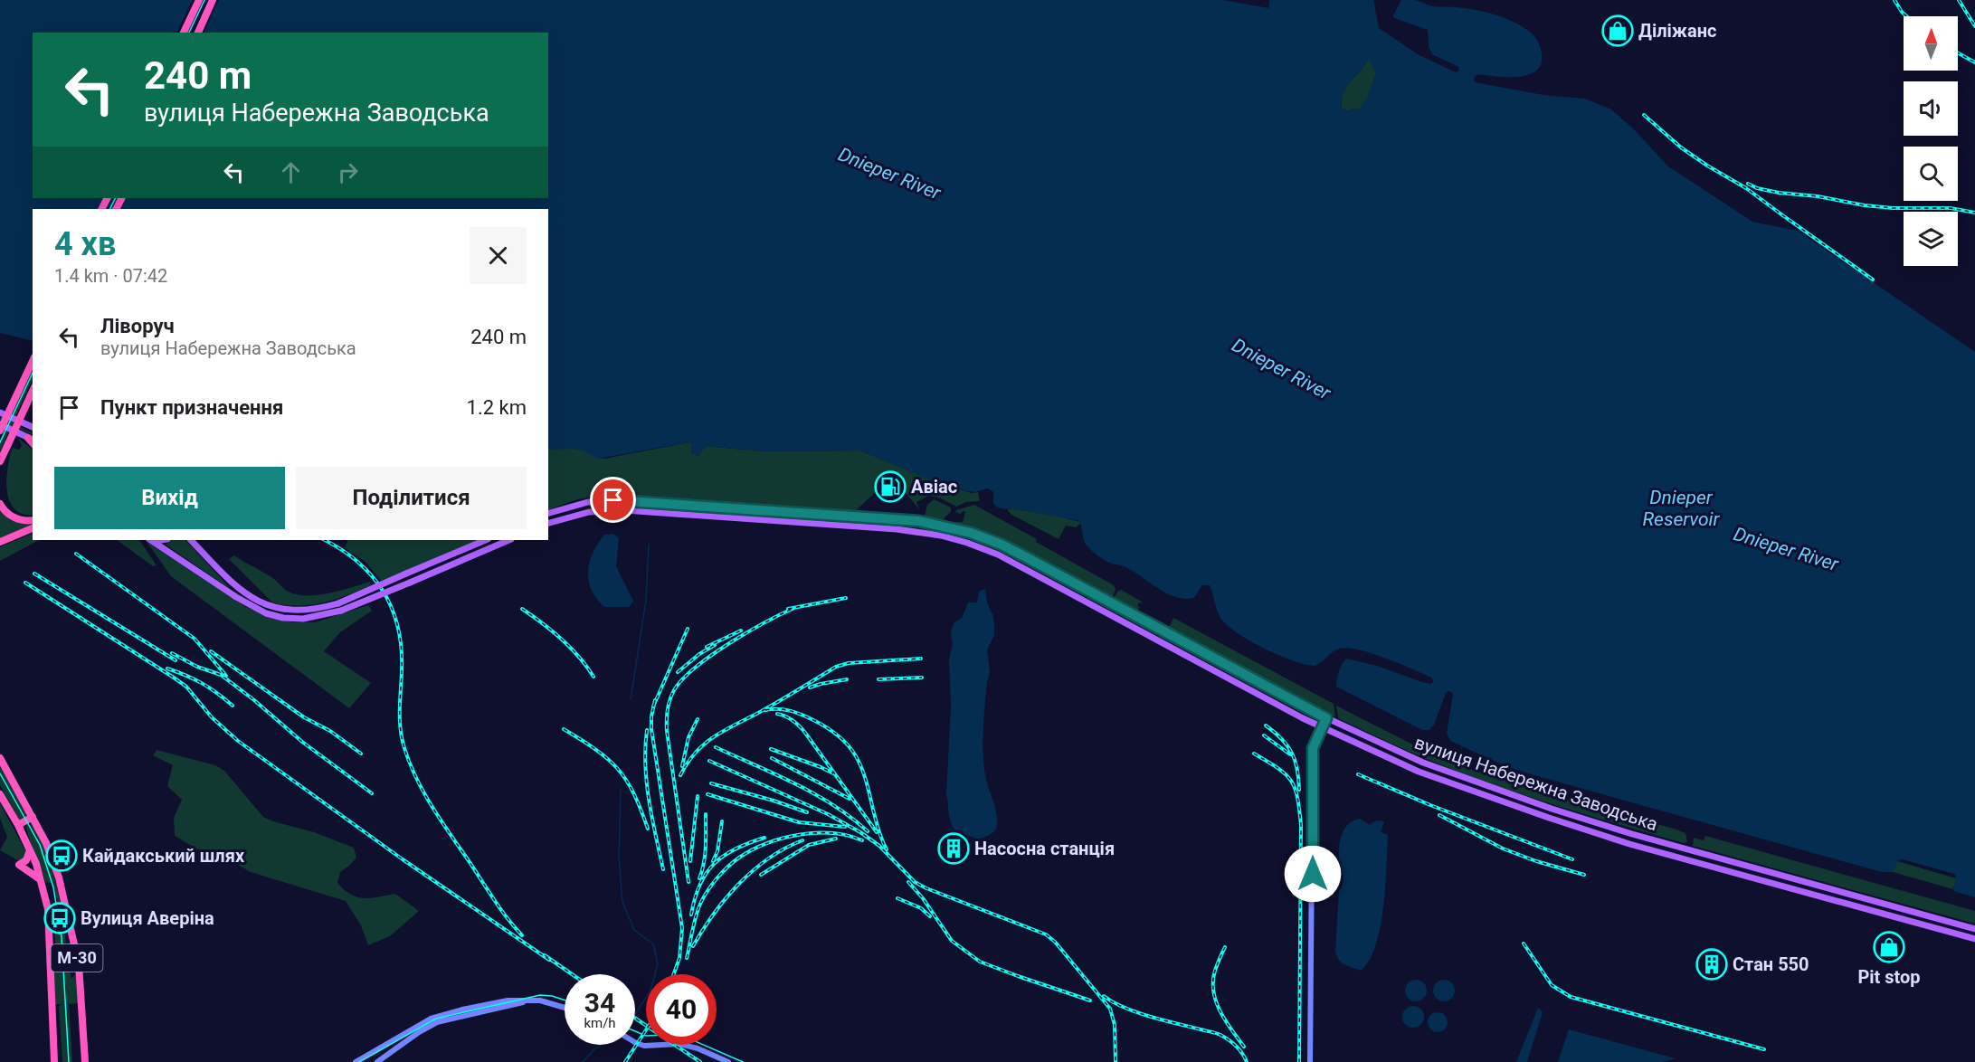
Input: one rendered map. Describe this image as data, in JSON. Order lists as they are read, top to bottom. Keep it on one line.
{"streets":{"highway":["М-30"],"main road":["вулиця Набережна Заводська"]},"water":["Dnieper River","Dnieper Reservoir"],"places":{"shop":["Діліжанс","Pit stop"],"fuel station":["Авіас"],"building":["Насосна станція","Стан 550"],"bus stop":["Кайдакський шлях","Вулиця Аверіна"]},"north":"top","page":{"turn":["240 m","вулиця Набережна Заводська"],"heading":["4 хв","1.4 km · 07:42"],"list":[{"name":"Ліворуч","note":"вулиця Набережна Заводська","value":"240 m"},{"name":"Пункт призначення","value":"1.2 km"}],"buttons":["Вихід","Поділитися"],"speed":"34 km/h","limit":"40"}}
